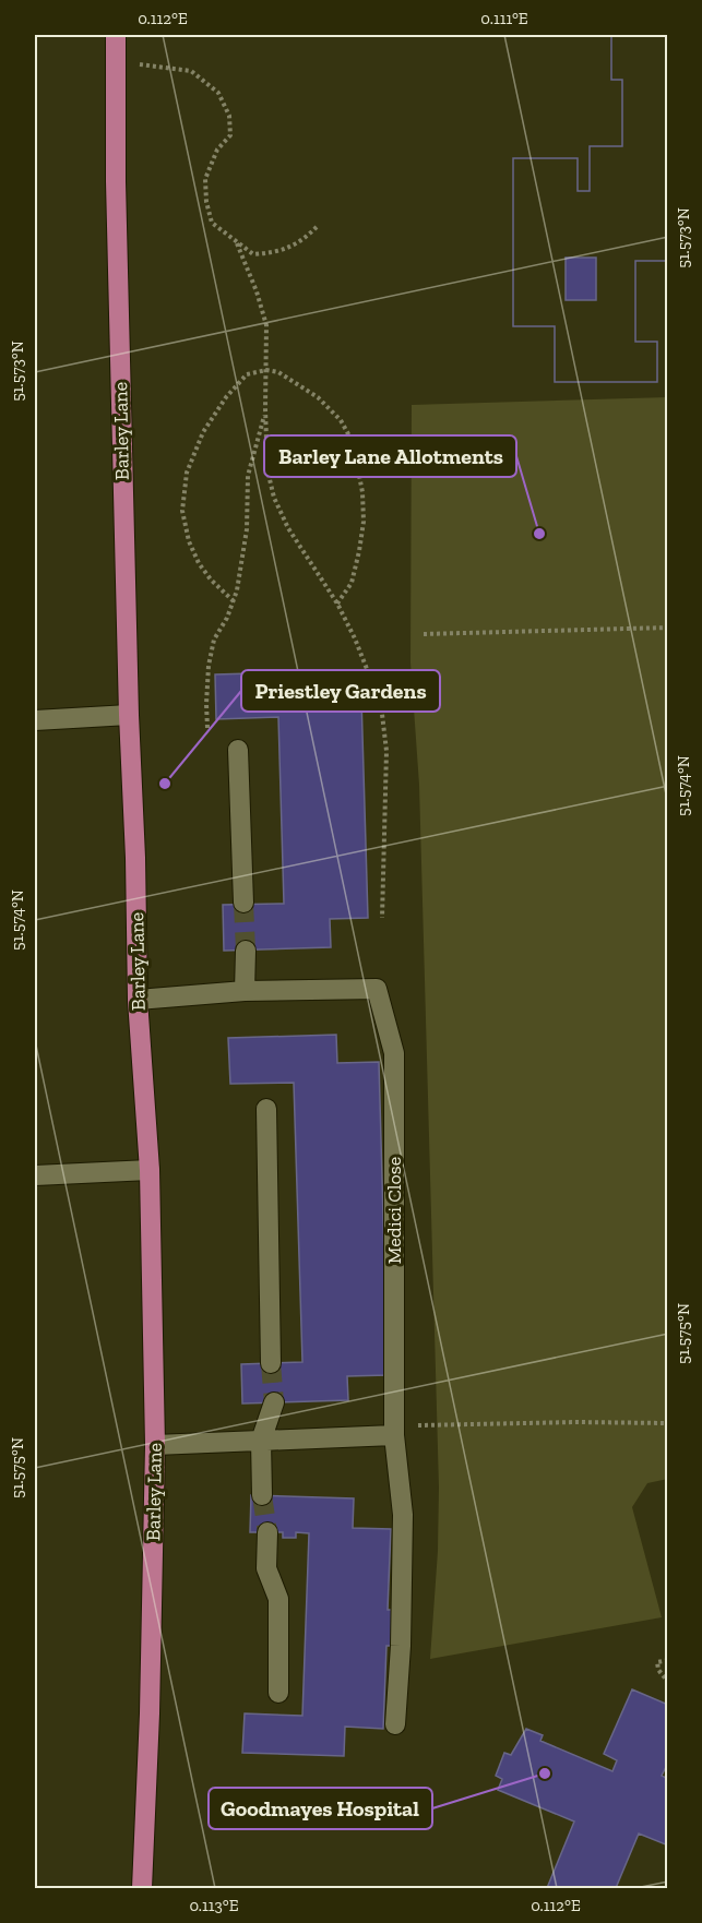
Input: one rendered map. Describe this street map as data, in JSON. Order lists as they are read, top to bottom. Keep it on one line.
{"streets":{"main road":["Barley Lane"],"street":["Medici Close"]},"crossings":[["Barley Lane","Medici Close"]],"places":["Barley Lane Allotments","Priestley Gardens","Goodmayes Hospital"],"coordinates":["0.112°E","0.111°E","51.573°N","51.574°N","51.575°N","0.113°E"]}
